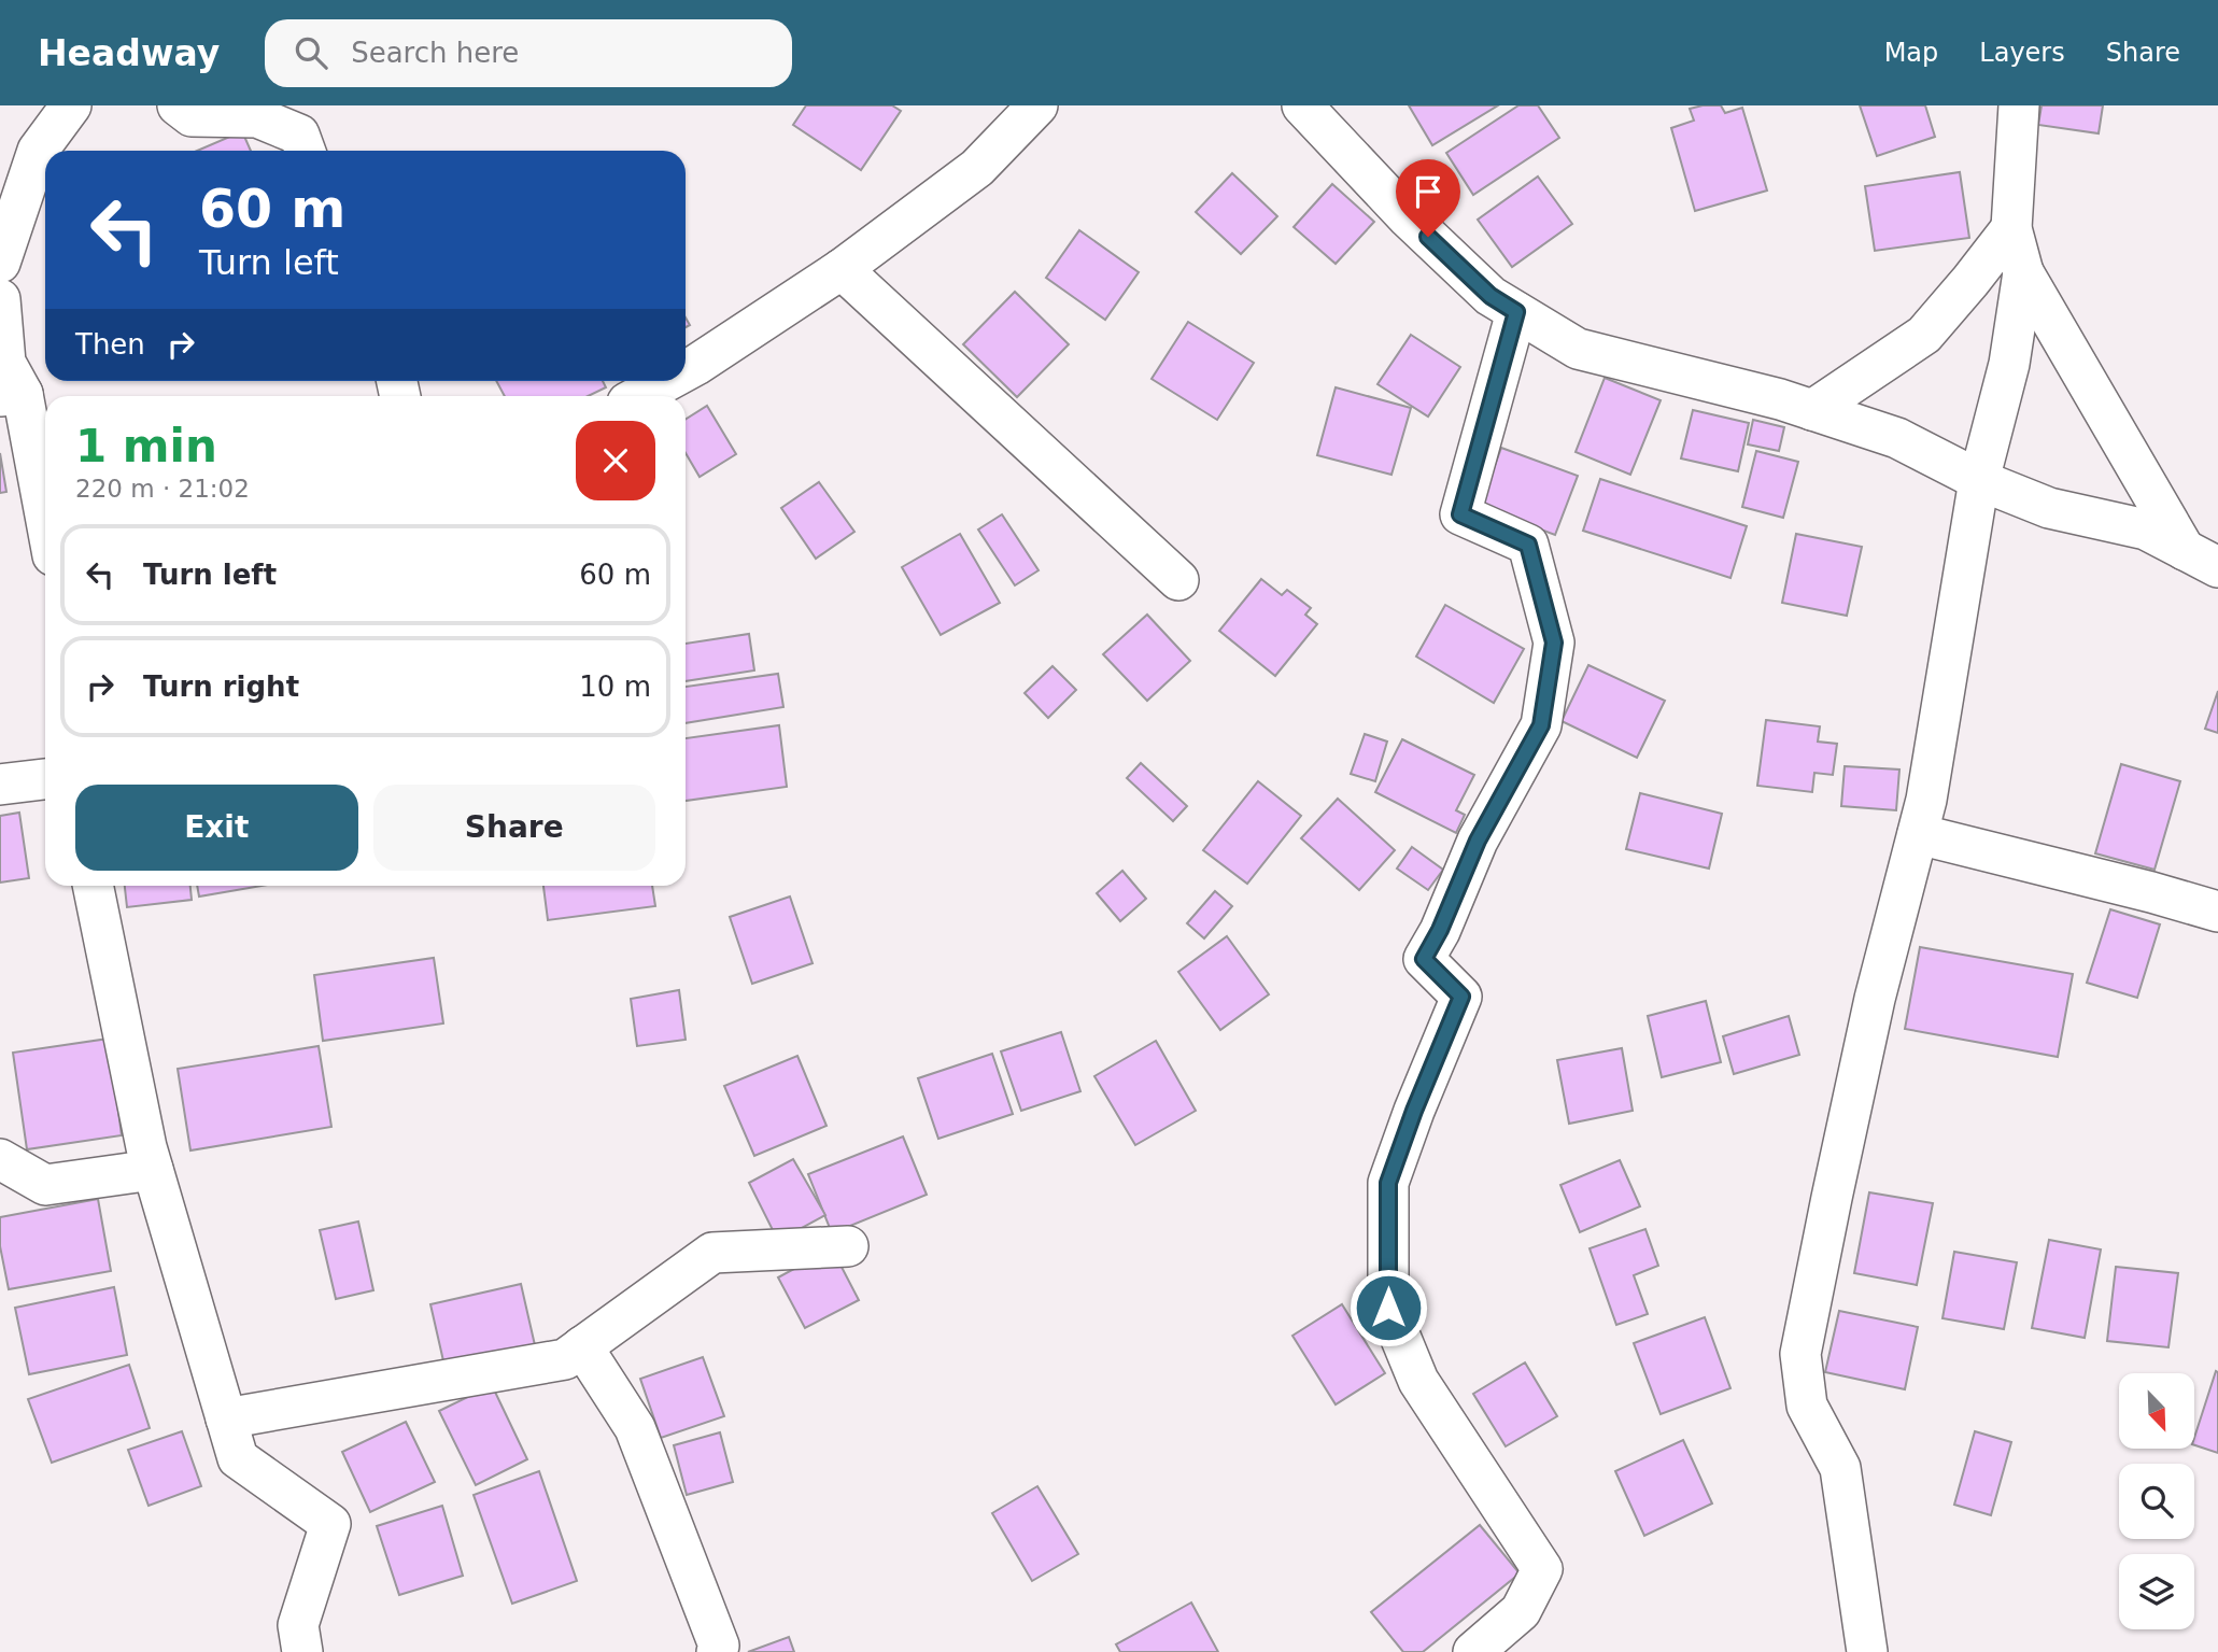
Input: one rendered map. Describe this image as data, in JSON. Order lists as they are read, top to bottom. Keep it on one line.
{"north":"bottom right","page":{"header":"Headway","search":"Search here","nav":["Map","Layers","Share"],"turn":["60 m","Turn left"],"then":"Then","heading":["1 min","220 m · 21:02"],"list":[{"name":"Turn left","value":"60 m"},{"name":"Turn right","value":"10 m"}],"buttons":["Exit","Share"]}}
